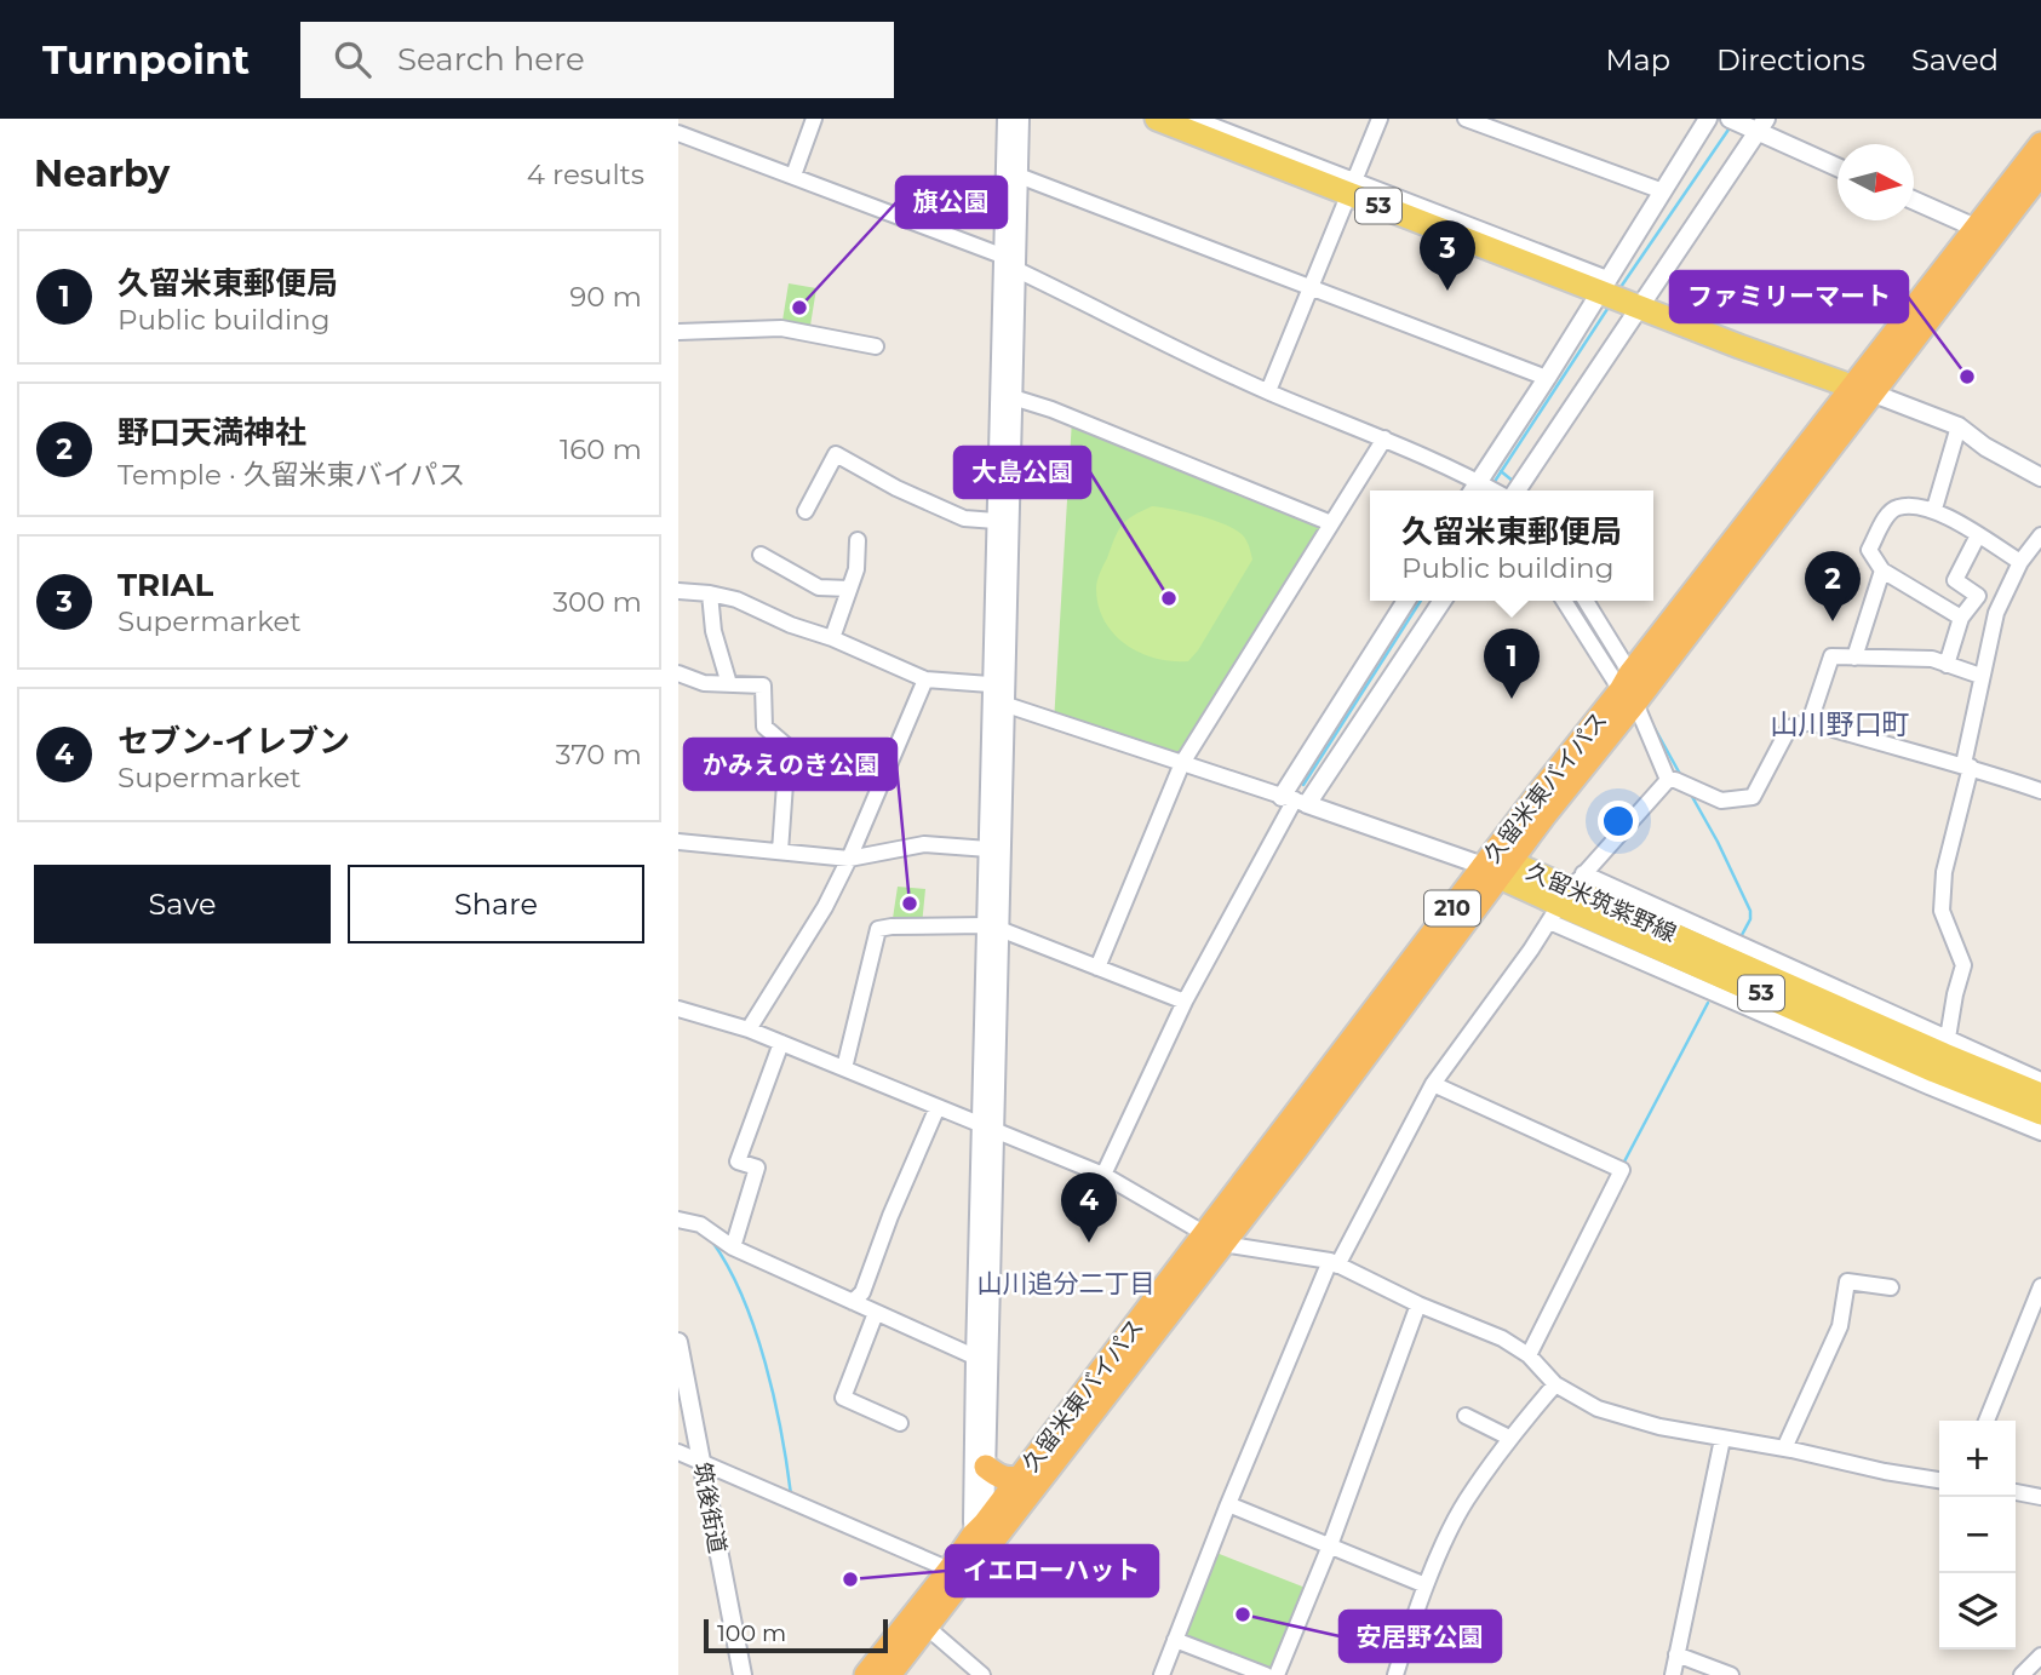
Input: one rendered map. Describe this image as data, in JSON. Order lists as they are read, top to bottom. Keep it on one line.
{"streets":{"highway":["久留米東バイパス","210"],"main road":["53","久留米筑紫野線"],"street":["筑後街道"]},"crossings":[["53","久留米東バイパス"],["久留米東バイパス","久留米筑紫野線"]],"districts":["山川野口町","山川追分二丁目"],"places":["旗公園","ファミリーマート","大島公園","かみえのき公園","イエローハット","安居野公園"],"scale_bar":"100 m","north":"right","page":{"header":"Turnpoint","search":"Search here","nav":["Map","Directions","Saved"],"heading":["Nearby","4 results"],"pins":["3","2","1","4"],"list":[{"mark":"1","name":"久留米東郵便局","note":"Public building","value":"90 m"},{"mark":"2","name":"野口天満神社","note":"Temple · 久留米東バイパス","value":"160 m"},{"mark":"3","name":"TRIAL","note":"Supermarket","value":"300 m"},{"mark":"4","name":"セブン-イレブン","note":"Supermarket","value":"370 m"}],"popup":["久留米東郵便局","Public building"],"buttons":["Save","Share"],"map_buttons":["+","−"],"scale":"100 m"}}
